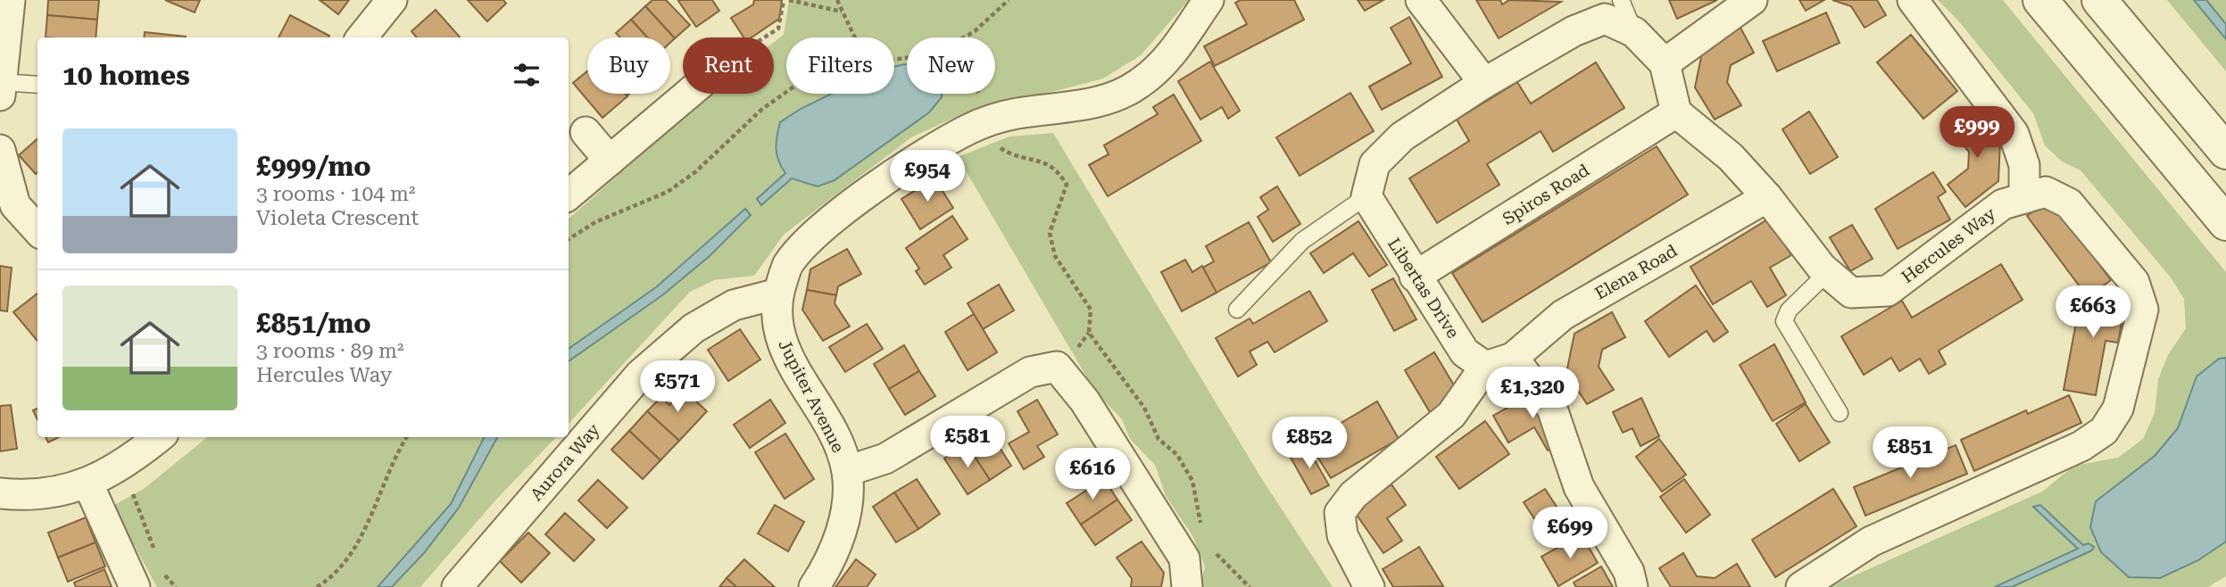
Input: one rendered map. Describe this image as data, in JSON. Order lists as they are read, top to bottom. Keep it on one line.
{"streets":{"street":["Spiros Road","Hercules Way","Elena Road","Libertas Drive","Jupiter Avenue","Aurora Way"]},"crossings":[["Spiros Road","Hercules Way"],["Spiros Road","Libertas Drive"],["Hercules Way","Elena Road"],["Jupiter Avenue","Aurora Way"]],"page":{"chip":["Buy","Rent","Filters","New"],"heading":"10 homes","price":["£999","£954","£663","£571","£1,320","£581","£852","£851","£616","£699"],"list":[{"name":"£999/mo","note":"3 rooms · 104 m² · Violeta Crescent"},{"name":"£851/mo","note":"3 rooms · 89 m² · Hercules Way"}]}}
